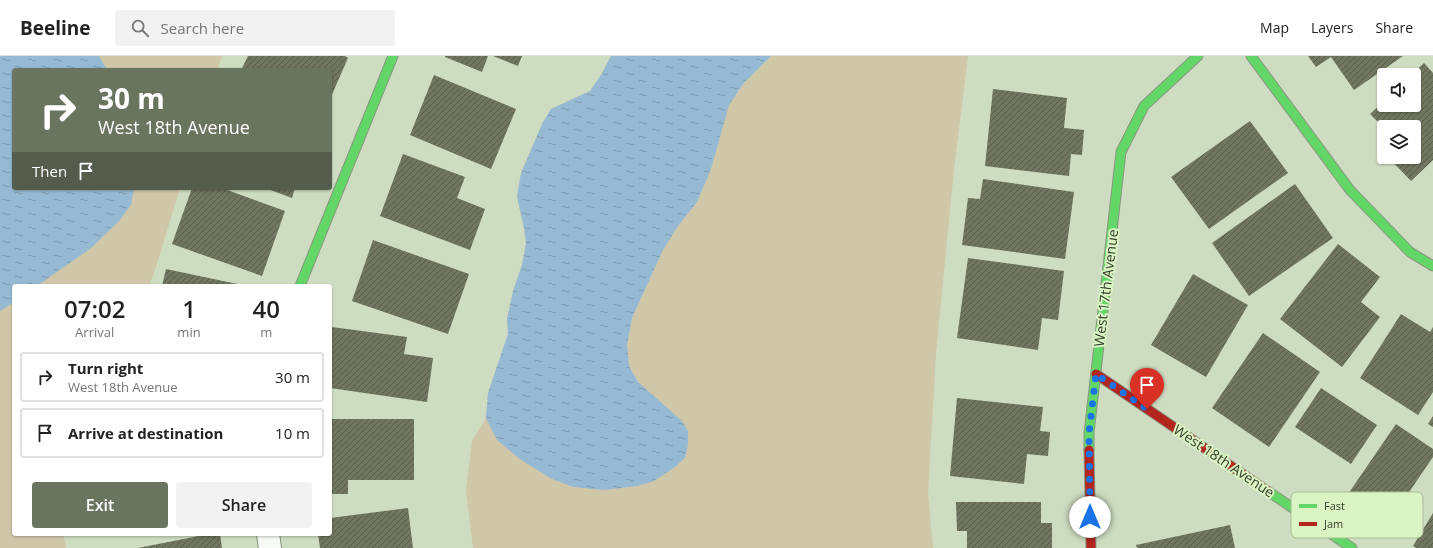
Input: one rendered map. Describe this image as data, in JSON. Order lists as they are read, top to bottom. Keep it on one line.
{"streets":{"street":["West 17th Avenue","West 18th Avenue"]},"crossings":[["West 17th Avenue","West 18th Avenue"]],"legend":["Fast","Jam"],"page":{"header":"Beeline","search":"Search here","nav":["Map","Layers","Share"],"turn":["30 m","West 18th Avenue"],"then":"Then","eta":["07:02","Arrival","1","min","40","m"],"list":[{"name":"Turn right","note":"West 18th Avenue","value":"30 m"},{"name":"Arrive at destination","value":"10 m"}],"buttons":["Exit","Share"]}}
